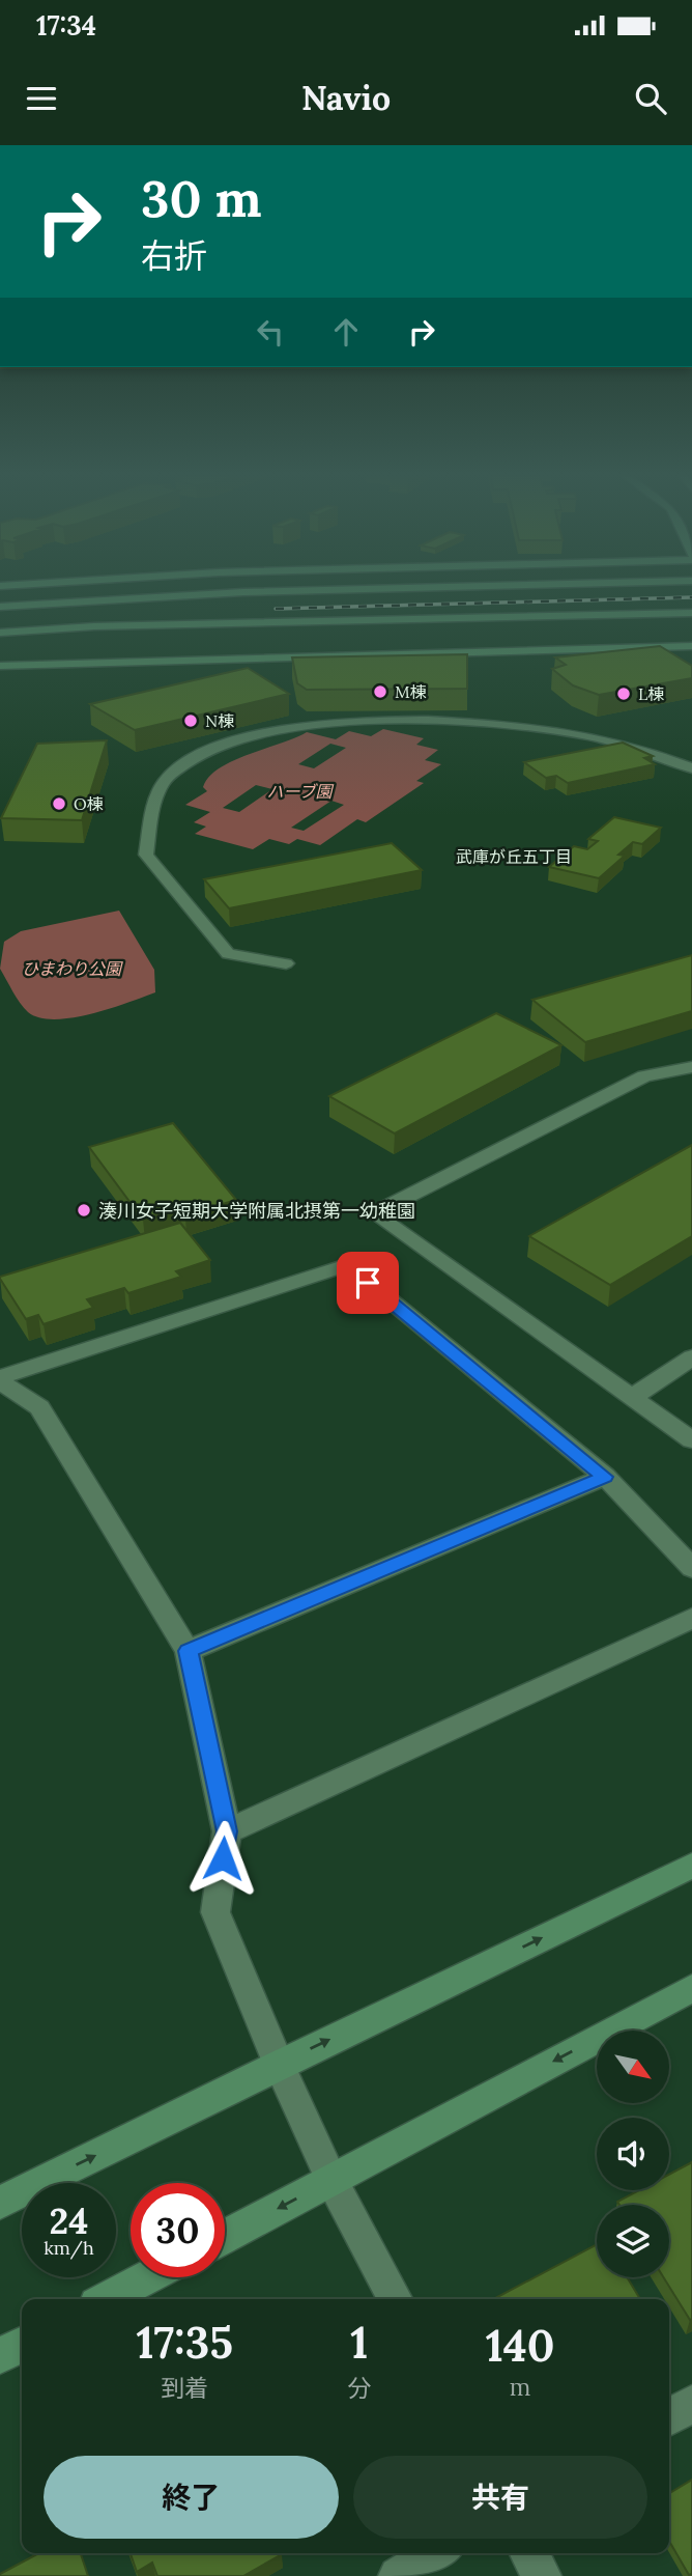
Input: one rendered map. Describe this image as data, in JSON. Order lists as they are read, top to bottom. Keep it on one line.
{"districts":["武庫が丘五丁目"],"parks":["ハーブ園","ひまわり公園"],"places":["M棟","L棟","N棟","O棟","湊川女子短期大学附属北摂第一幼稚園"],"north":"bottom right","page":{"status":"17:34","header":"Navio","turn":["30 m","右折"],"speed":"24 km/h","limit":"30","eta":["17:35","到着","1","分","140","m"],"buttons":["終了","共有"]}}
